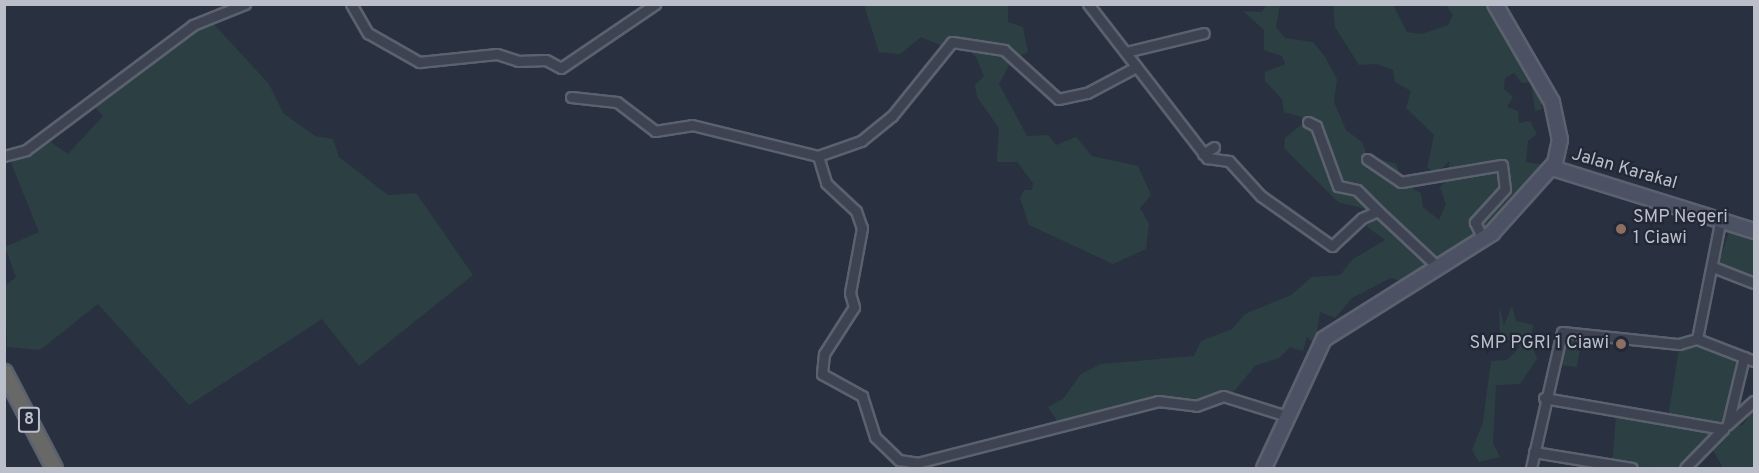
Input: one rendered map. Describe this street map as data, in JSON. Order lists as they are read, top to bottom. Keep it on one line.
{"streets":{"highway":["8"],"main road":["Jalan Karakal"]},"places":["SMP Negeri 1 Ciawi","SMP PGRI 1 Ciawi"]}
